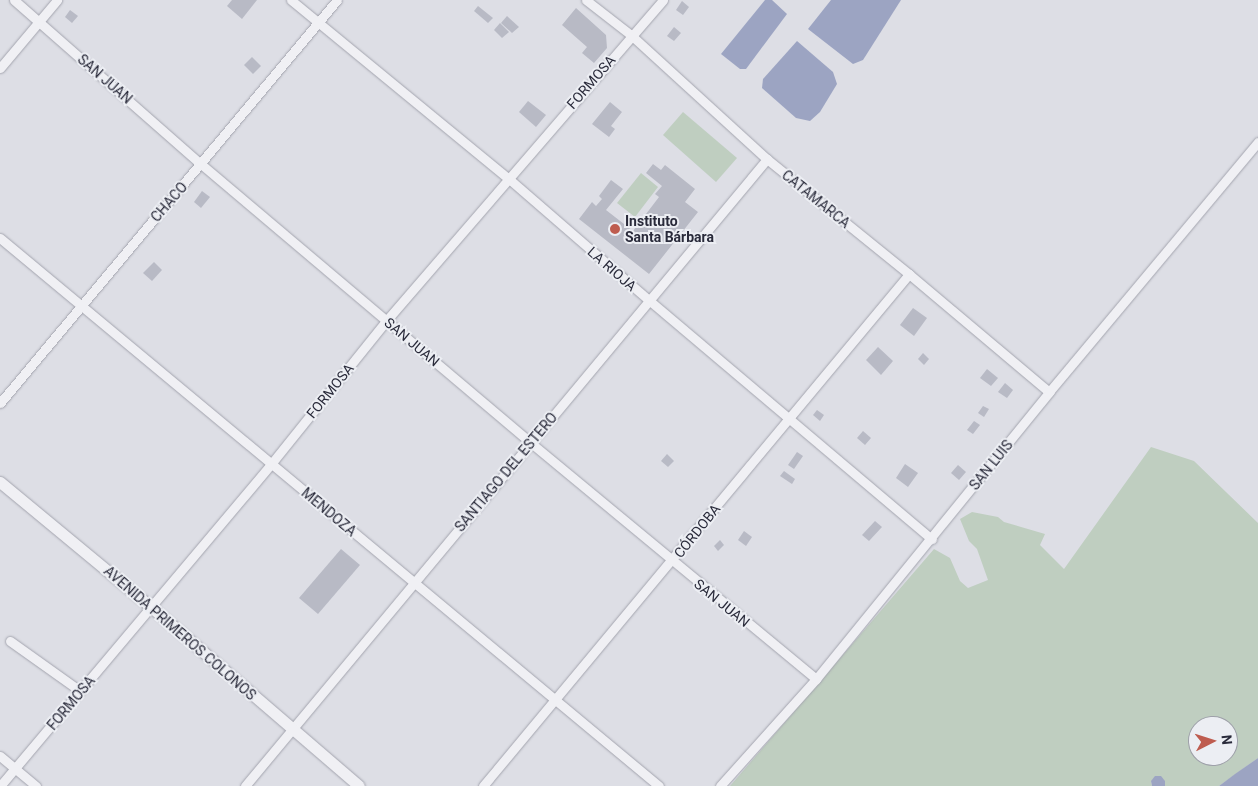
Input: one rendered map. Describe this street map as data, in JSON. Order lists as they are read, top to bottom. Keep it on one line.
{"streets":{"street":["SAN JUAN","FORMOSA","CATAMARCA","CHACO","LA RIOJA","SAN LUIS","SANTIAGO DEL ESTERO","MENDOZA","CÓRDOBA","AVENIDA PRIMEROS COLONOS"]},"crossings":[["SAN JUAN","FORMOSA"],["SAN JUAN","CHACO"],["SAN JUAN","SAN LUIS"],["SAN JUAN","SANTIAGO DEL ESTERO"],["SAN JUAN","CÓRDOBA"],["FORMOSA","CATAMARCA"],["FORMOSA","LA RIOJA"],["FORMOSA","MENDOZA"],["FORMOSA","AVENIDA PRIMEROS COLONOS"],["CATAMARCA","SAN LUIS"],["CATAMARCA","SANTIAGO DEL ESTERO"],["CATAMARCA","CÓRDOBA"],["CHACO","LA RIOJA"],["CHACO","MENDOZA"],["LA RIOJA","SAN LUIS"],["LA RIOJA","SANTIAGO DEL ESTERO"],["LA RIOJA","CÓRDOBA"],["SANTIAGO DEL ESTERO","MENDOZA"],["SANTIAGO DEL ESTERO","AVENIDA PRIMEROS COLONOS"],["MENDOZA","CÓRDOBA"]],"places":["Instituto Santa Bárbara"],"north":"right"}
